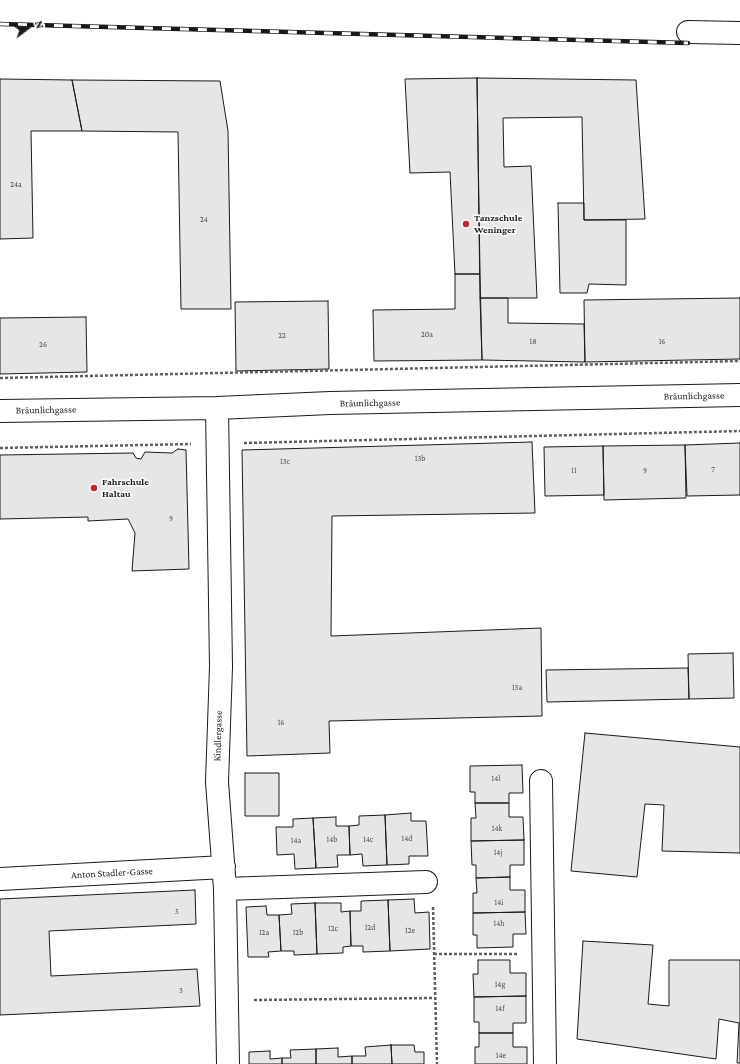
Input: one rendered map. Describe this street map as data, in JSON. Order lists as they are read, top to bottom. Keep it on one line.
{"streets":{"street":["Bräunlichgasse","Kindlergasse","Anton Stadler-Gasse"]},"crossings":[["Bräunlichgasse","Kindlergasse"],["Kindlergasse","Anton Stadler-Gasse"]],"places":["Tanzschule Weninger","Fahrschule Haltau"],"house_numbers":["24a","24","20a","22","18","16","26","13b","13c","7","11","9","9","13a","16","14l","14k","14d","14b","14c","14a","14j","14i","5","14h","12d","12c","12e","12a","12b","14g","3","14f","14e"],"north":"right"}
